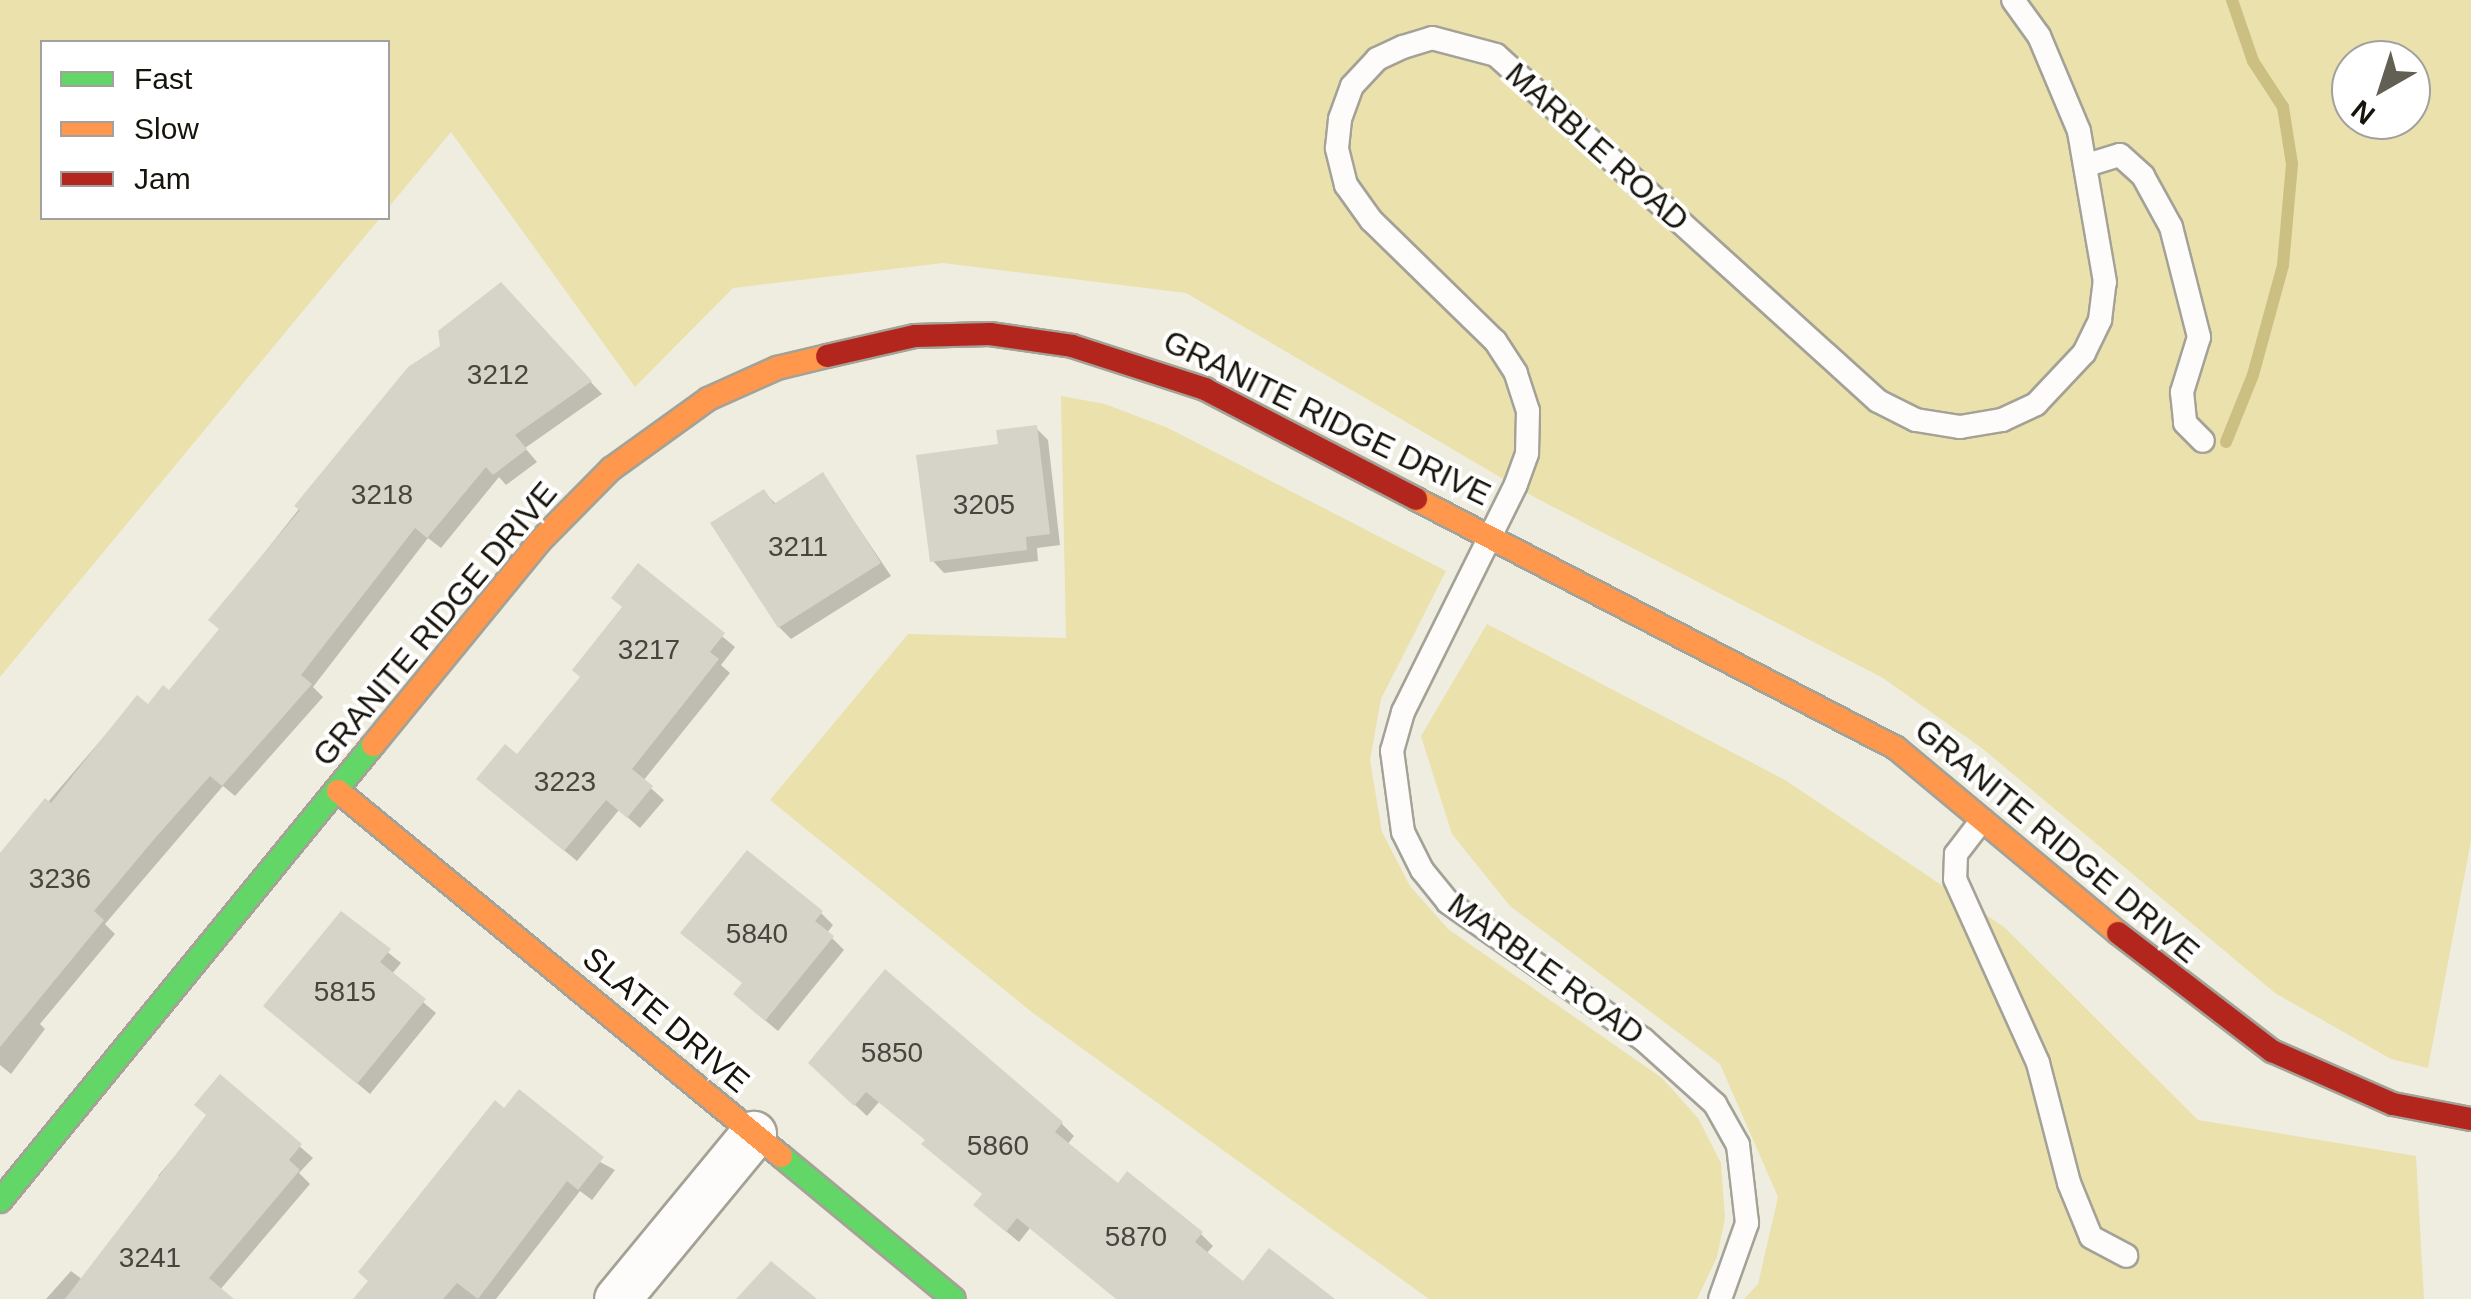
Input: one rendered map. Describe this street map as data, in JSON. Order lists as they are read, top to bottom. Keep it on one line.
{"streets":{"street":["GRANITE RIDGE DRIVE","SLATE DRIVE"],"lane":["MARBLE ROAD"]},"crossings":[["MARBLE ROAD","GRANITE RIDGE DRIVE"],["GRANITE RIDGE DRIVE","SLATE DRIVE"]],"house_numbers":["3212","3218","3205","3211","3217","3223","3236","5840","5815","5850","5860","5870","3241"],"legend":["Fast","Slow","Jam"],"north":"bottom left"}
